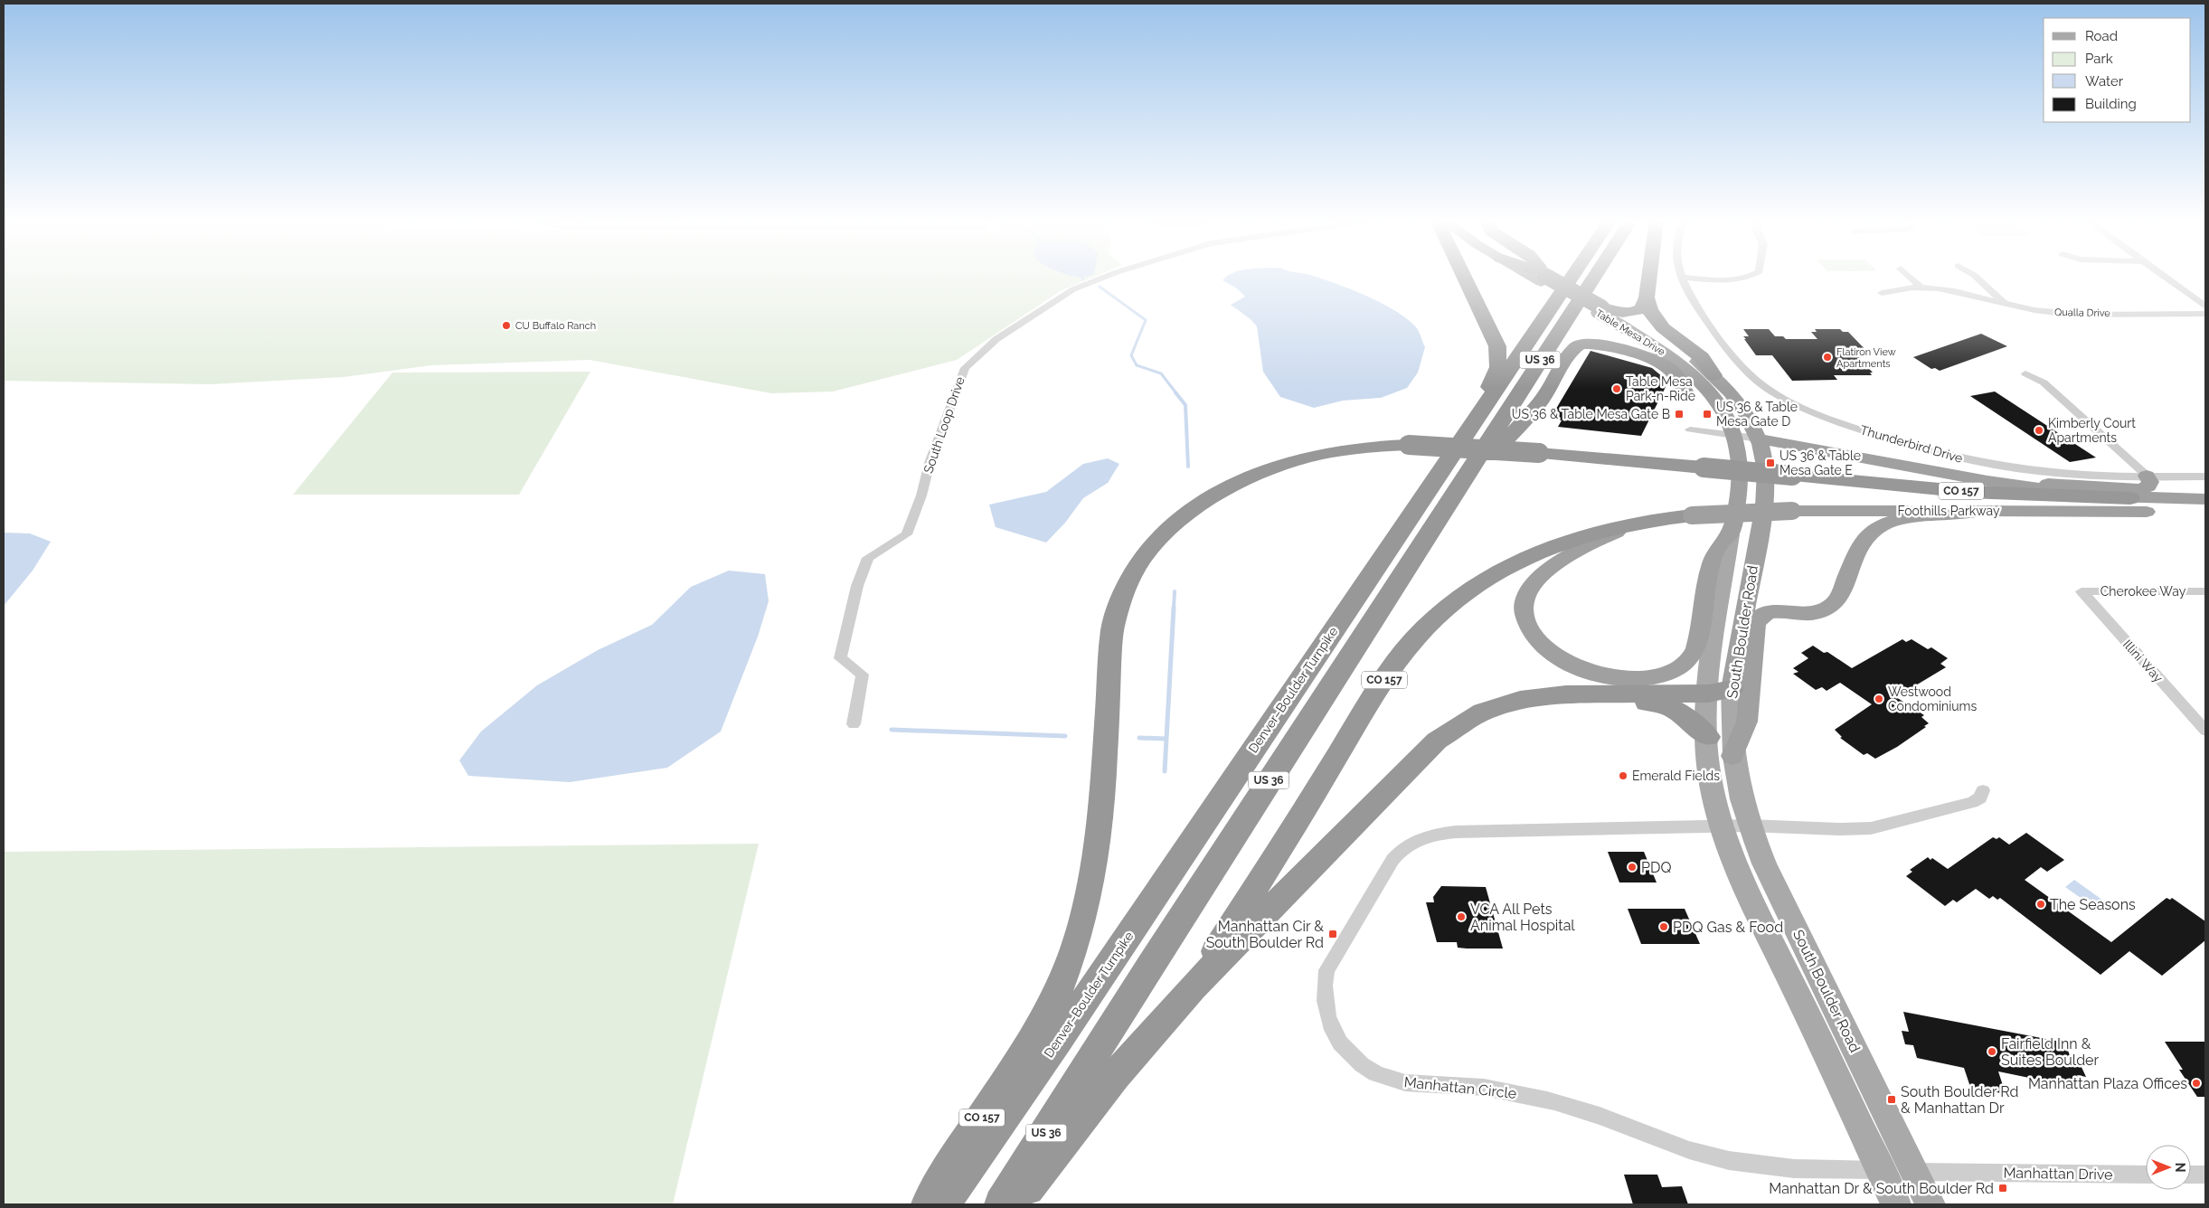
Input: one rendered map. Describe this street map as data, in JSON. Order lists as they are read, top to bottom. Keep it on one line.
{"streets":{"highway":["Table Mesa Drive","US 36","CO 157","Foothills Parkway","South Boulder Road","Denver–Boulder Turnpike"],"street":["Qualla Drive","South Loop Drive","Thunderbird Drive","Cherokee Way","Illini Way","Manhattan Circle","Manhattan Drive"]},"crossings":[["Table Mesa Drive","South Boulder Road"],["CO 157","Foothills Parkway"],["Foothills Parkway","South Boulder Road"],["Cherokee Way","Illini Way"],["South Boulder Road","Manhattan Circle"],["South Boulder Road","Manhattan Drive"],["Manhattan Circle","Manhattan Drive"]],"places":{"other":["CU Buffalo Ranch","Flatiron View Apartments","Table Mesa Park-n-Ride","Kimberly Court Apartments","Westwood Condominiums","Emerald Fields","PDQ","The Seasons","VCA All Pets Animal Hospital","PDQ Gas & Food","Fairfield Inn & Suites Boulder","Manhattan Plaza Offices"],"transit":["US 36 & Table Mesa Gate B","US 36 & Table Mesa Gate D","US 36 & Table Mesa Gate E","Manhattan Cir & South Boulder Rd","South Boulder Rd & Manhattan Dr","Manhattan Dr & South Boulder Rd"]},"legend":["Road","Park","Water","Building"],"north":"right"}
